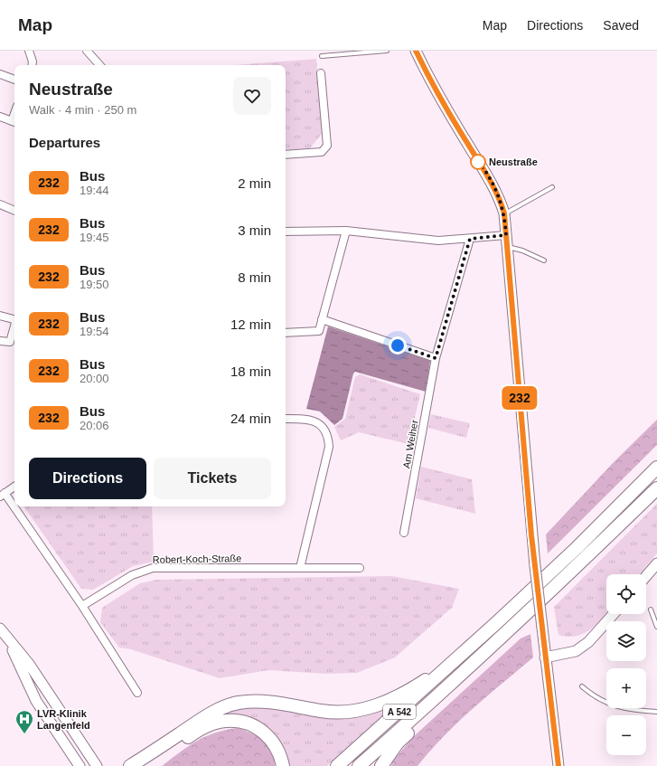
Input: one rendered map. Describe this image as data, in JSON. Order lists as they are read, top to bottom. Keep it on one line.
{"streets":{"highway":["A 542"],"street":["Am Weiher","Robert-Koch-Straße"]},"places":{"other":["Neustraße"],"hospital":["LVR-Klinik Langenfeld"]},"lines":["bus line 232"],"page":{"header":"Map","nav":["Map","Directions","Saved"],"on_map":"232","heading":[["Neustraße","Walk · 4 min · 250 m"],"Departures"],"list":[{"mark":"232","name":"Bus","note":"19:44","value":"2 min"},{"mark":"232","name":"Bus","note":"19:45","value":"3 min"},{"mark":"232","name":"Bus","note":"19:50","value":"8 min"},{"mark":"232","name":"Bus","note":"19:54","value":"12 min"},{"mark":"232","name":"Bus","note":"20:00","value":"18 min"},{"mark":"232","name":"Bus","note":"20:06","value":"24 min"}],"buttons":["Directions","Tickets"],"map_buttons":["+","−"]}}
